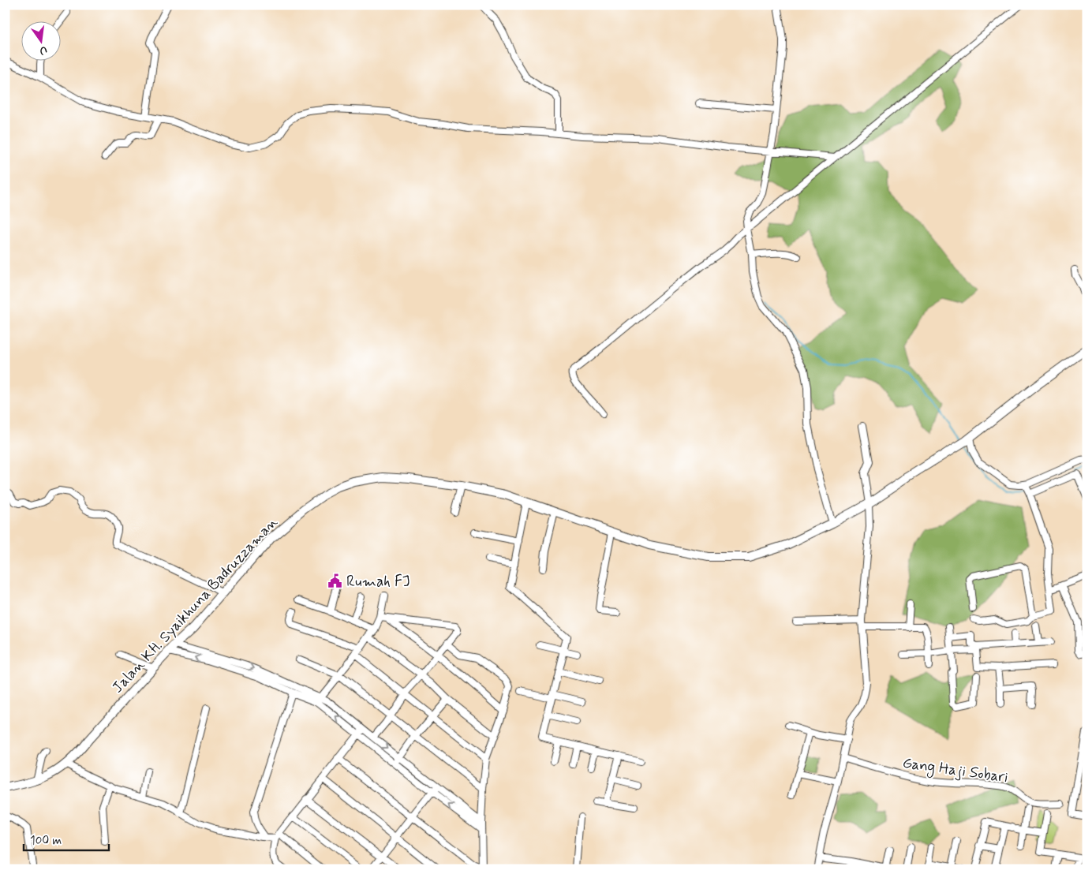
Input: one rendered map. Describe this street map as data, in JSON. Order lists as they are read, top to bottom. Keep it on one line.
{"streets":{"main road":["Jalan KH. Syaikhuna Badruzzaman"],"street":["Gang Haji Sobari"]},"places":{"public building":["Rumah FJ"]},"scale_bar":"100 m","north":"bottom"}
